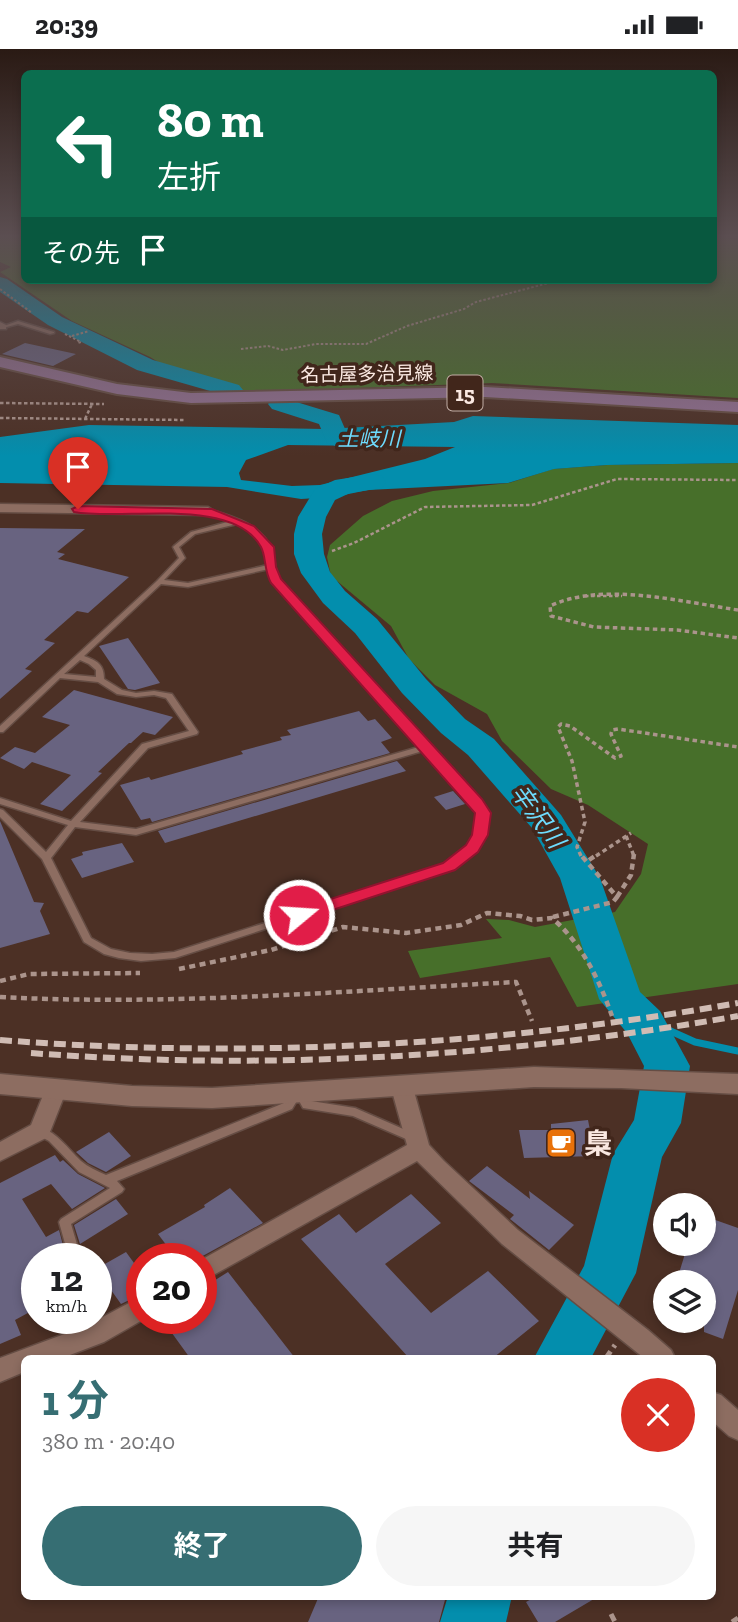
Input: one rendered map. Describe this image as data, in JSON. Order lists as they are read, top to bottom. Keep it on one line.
{"streets":{"main road":["名古屋多治見線","15"]},"water":["土岐川","辛沢川"],"places":{"cafe":["梟"]},"page":{"status":"20:39","turn":["80 m","左折"],"then":"その先","speed":"12 km/h","limit":"20","heading":["1 分","380 m · 20:40"],"buttons":["終了","共有"]}}
